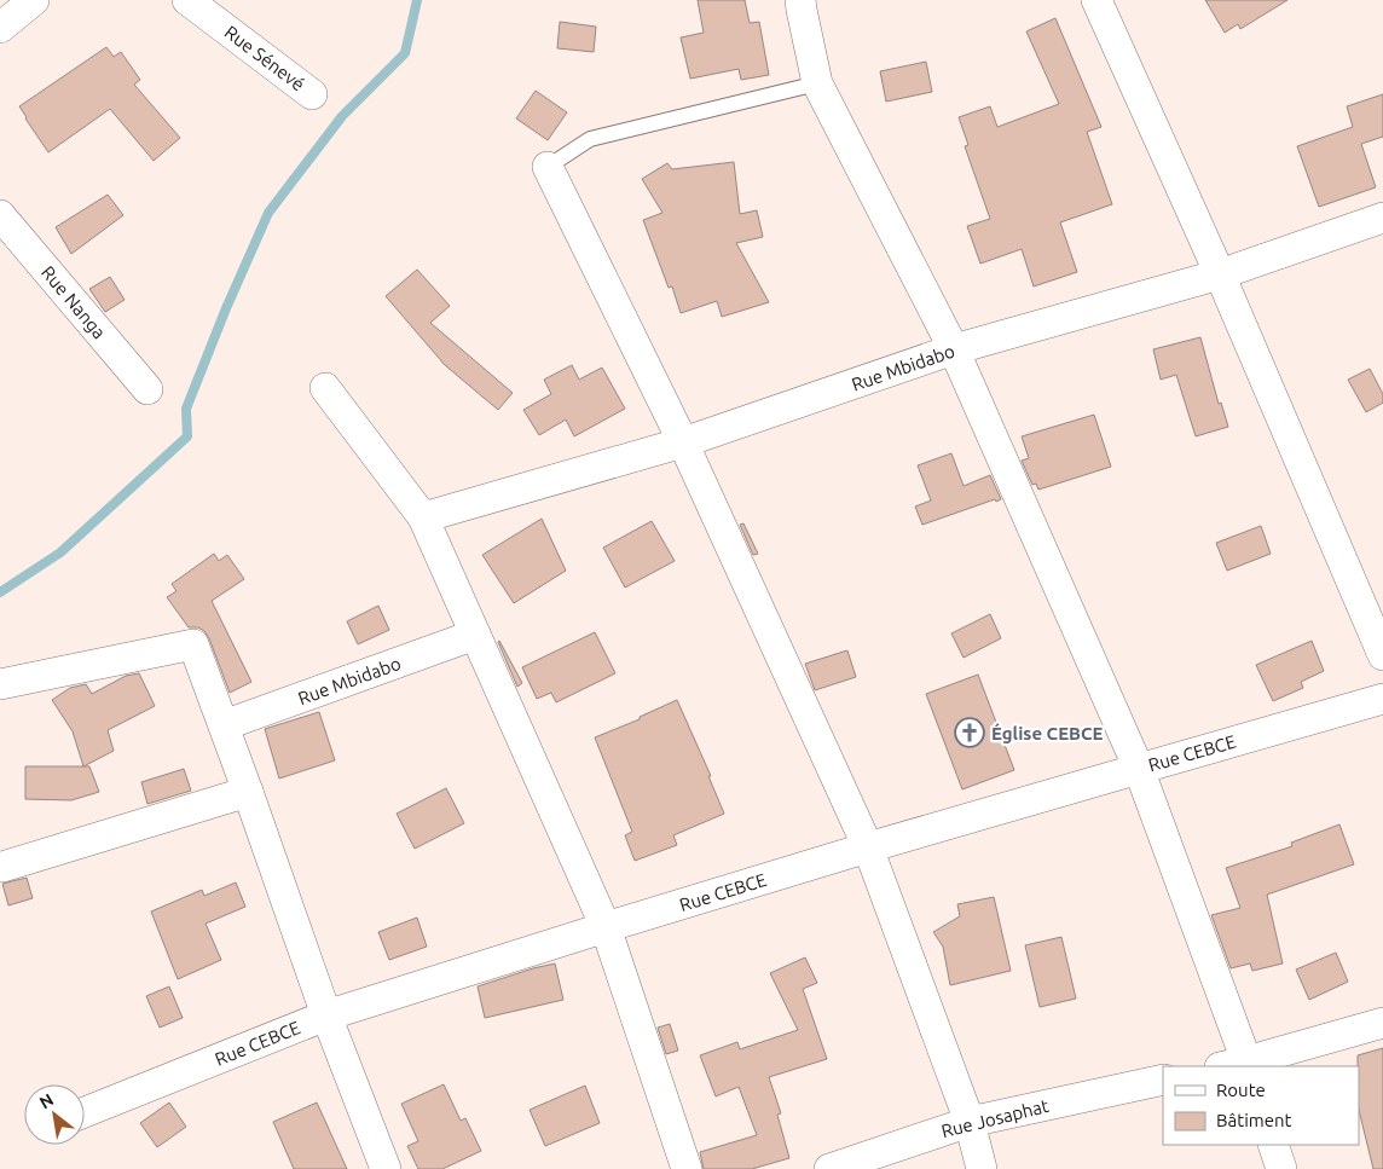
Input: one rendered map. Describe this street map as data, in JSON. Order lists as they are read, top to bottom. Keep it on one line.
{"streets":{"street":["Rue Sénevé","Rue Nanga","Rue Mbidabo","Rue CEBCE","Rue Josaphat"]},"places":{"church":["Église CEBCE"]},"legend":["Route","Bâtiment"],"north":"top left"}
